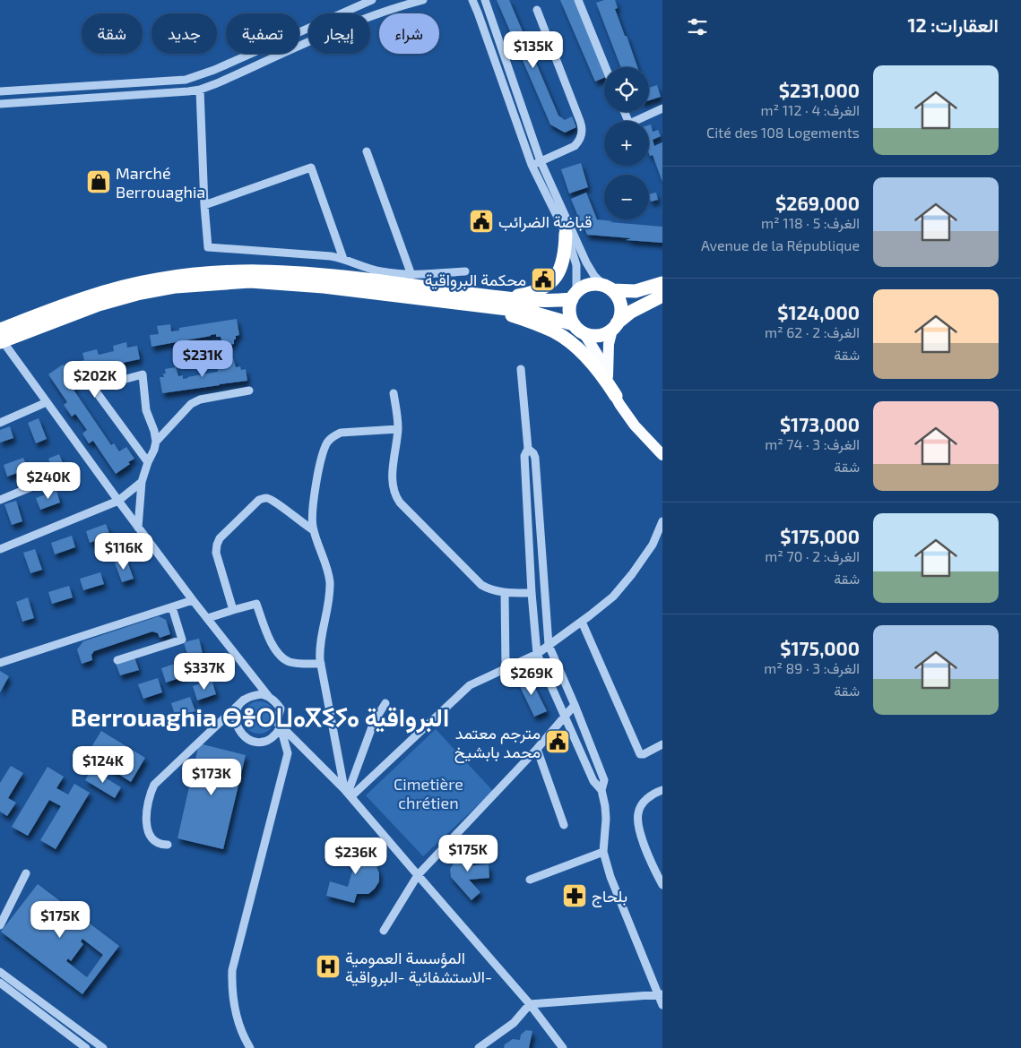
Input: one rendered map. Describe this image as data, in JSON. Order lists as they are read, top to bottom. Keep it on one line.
{"districts":["Berrouaghia ⴱⴻⵔⵡⴰⴳⵉⵢⴰ البرواقية"],"parks":["Cimetière chrétien"],"places":{"shop":["Marché Berrouaghia"],"public building":["قباضة الضرائب","محكمة البرواقية","مترجم معتمد محمد بابشيخ"],"pharmacy":["بلحاج"],"hospital":["المؤسسة العمومية الاستشفائية -البرواقية-"]},"page":{"heading":"العقارات: 12","chip":["شراء","إيجار","تصفية","جديد","شقة"],"price":["$135K","$231K","$202K","$240K","$116K","$337K","$269K","$124K","$173K","$175K","$236K","$175K"],"list":[{"name":"$231,000","note":"الغرف: 4 · 112 m² · Cité des 108 Logements"},{"name":"$269,000","note":"الغرف: 5 · 118 m² · Avenue de la République"},{"name":"$124,000","note":"الغرف: 2 · 62 m² · شقة"},{"name":"$173,000","note":"الغرف: 3 · 74 m² · شقة"},{"name":"$175,000","note":"الغرف: 2 · 70 m² · شقة"},{"name":"$175,000","note":"الغرف: 3 · 89 m² · شقة"}],"map_buttons":["+","−"]}}
